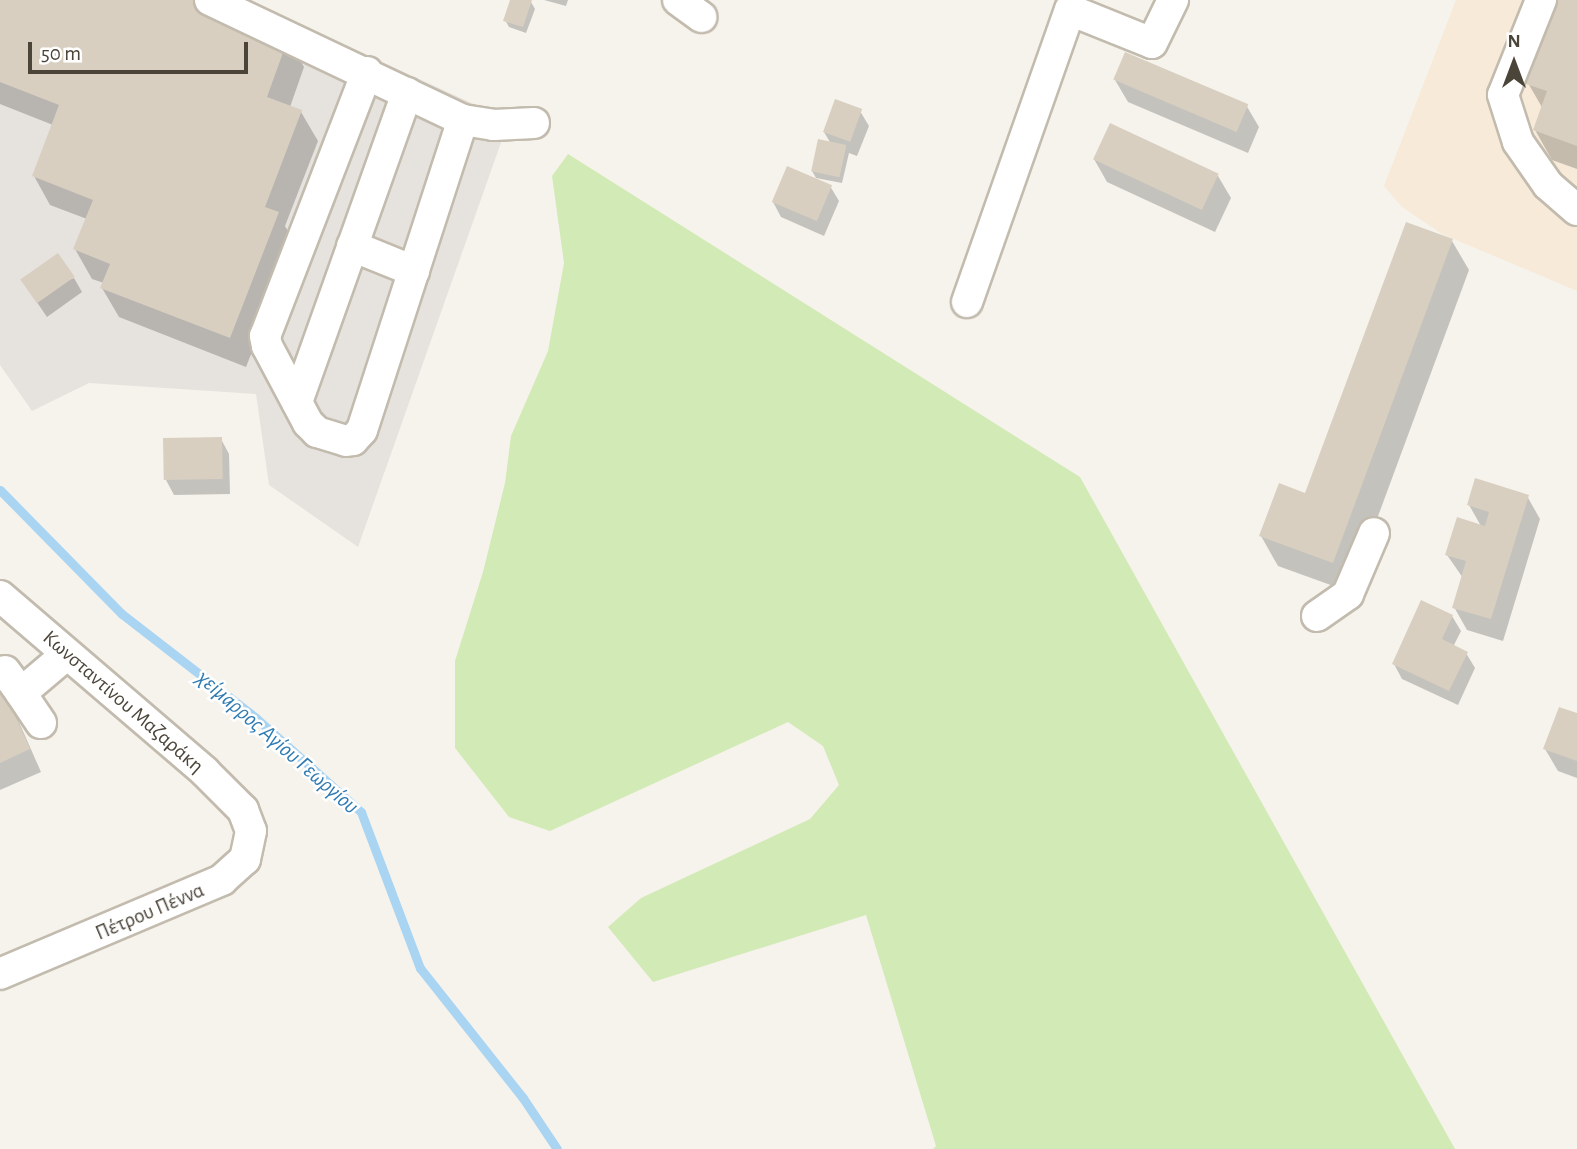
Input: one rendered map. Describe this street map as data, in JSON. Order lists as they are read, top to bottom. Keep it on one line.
{"streets":{"street":["Κωνσταντίνου Μαζαράκη","Πέτρου Πέννα"]},"crossings":[["Κωνσταντίνου Μαζαράκη","Πέτρου Πέννα"]],"water":["χείμαρρος Αγίου Γεωργίου"],"scale_bar":"50 m","north":"top"}
